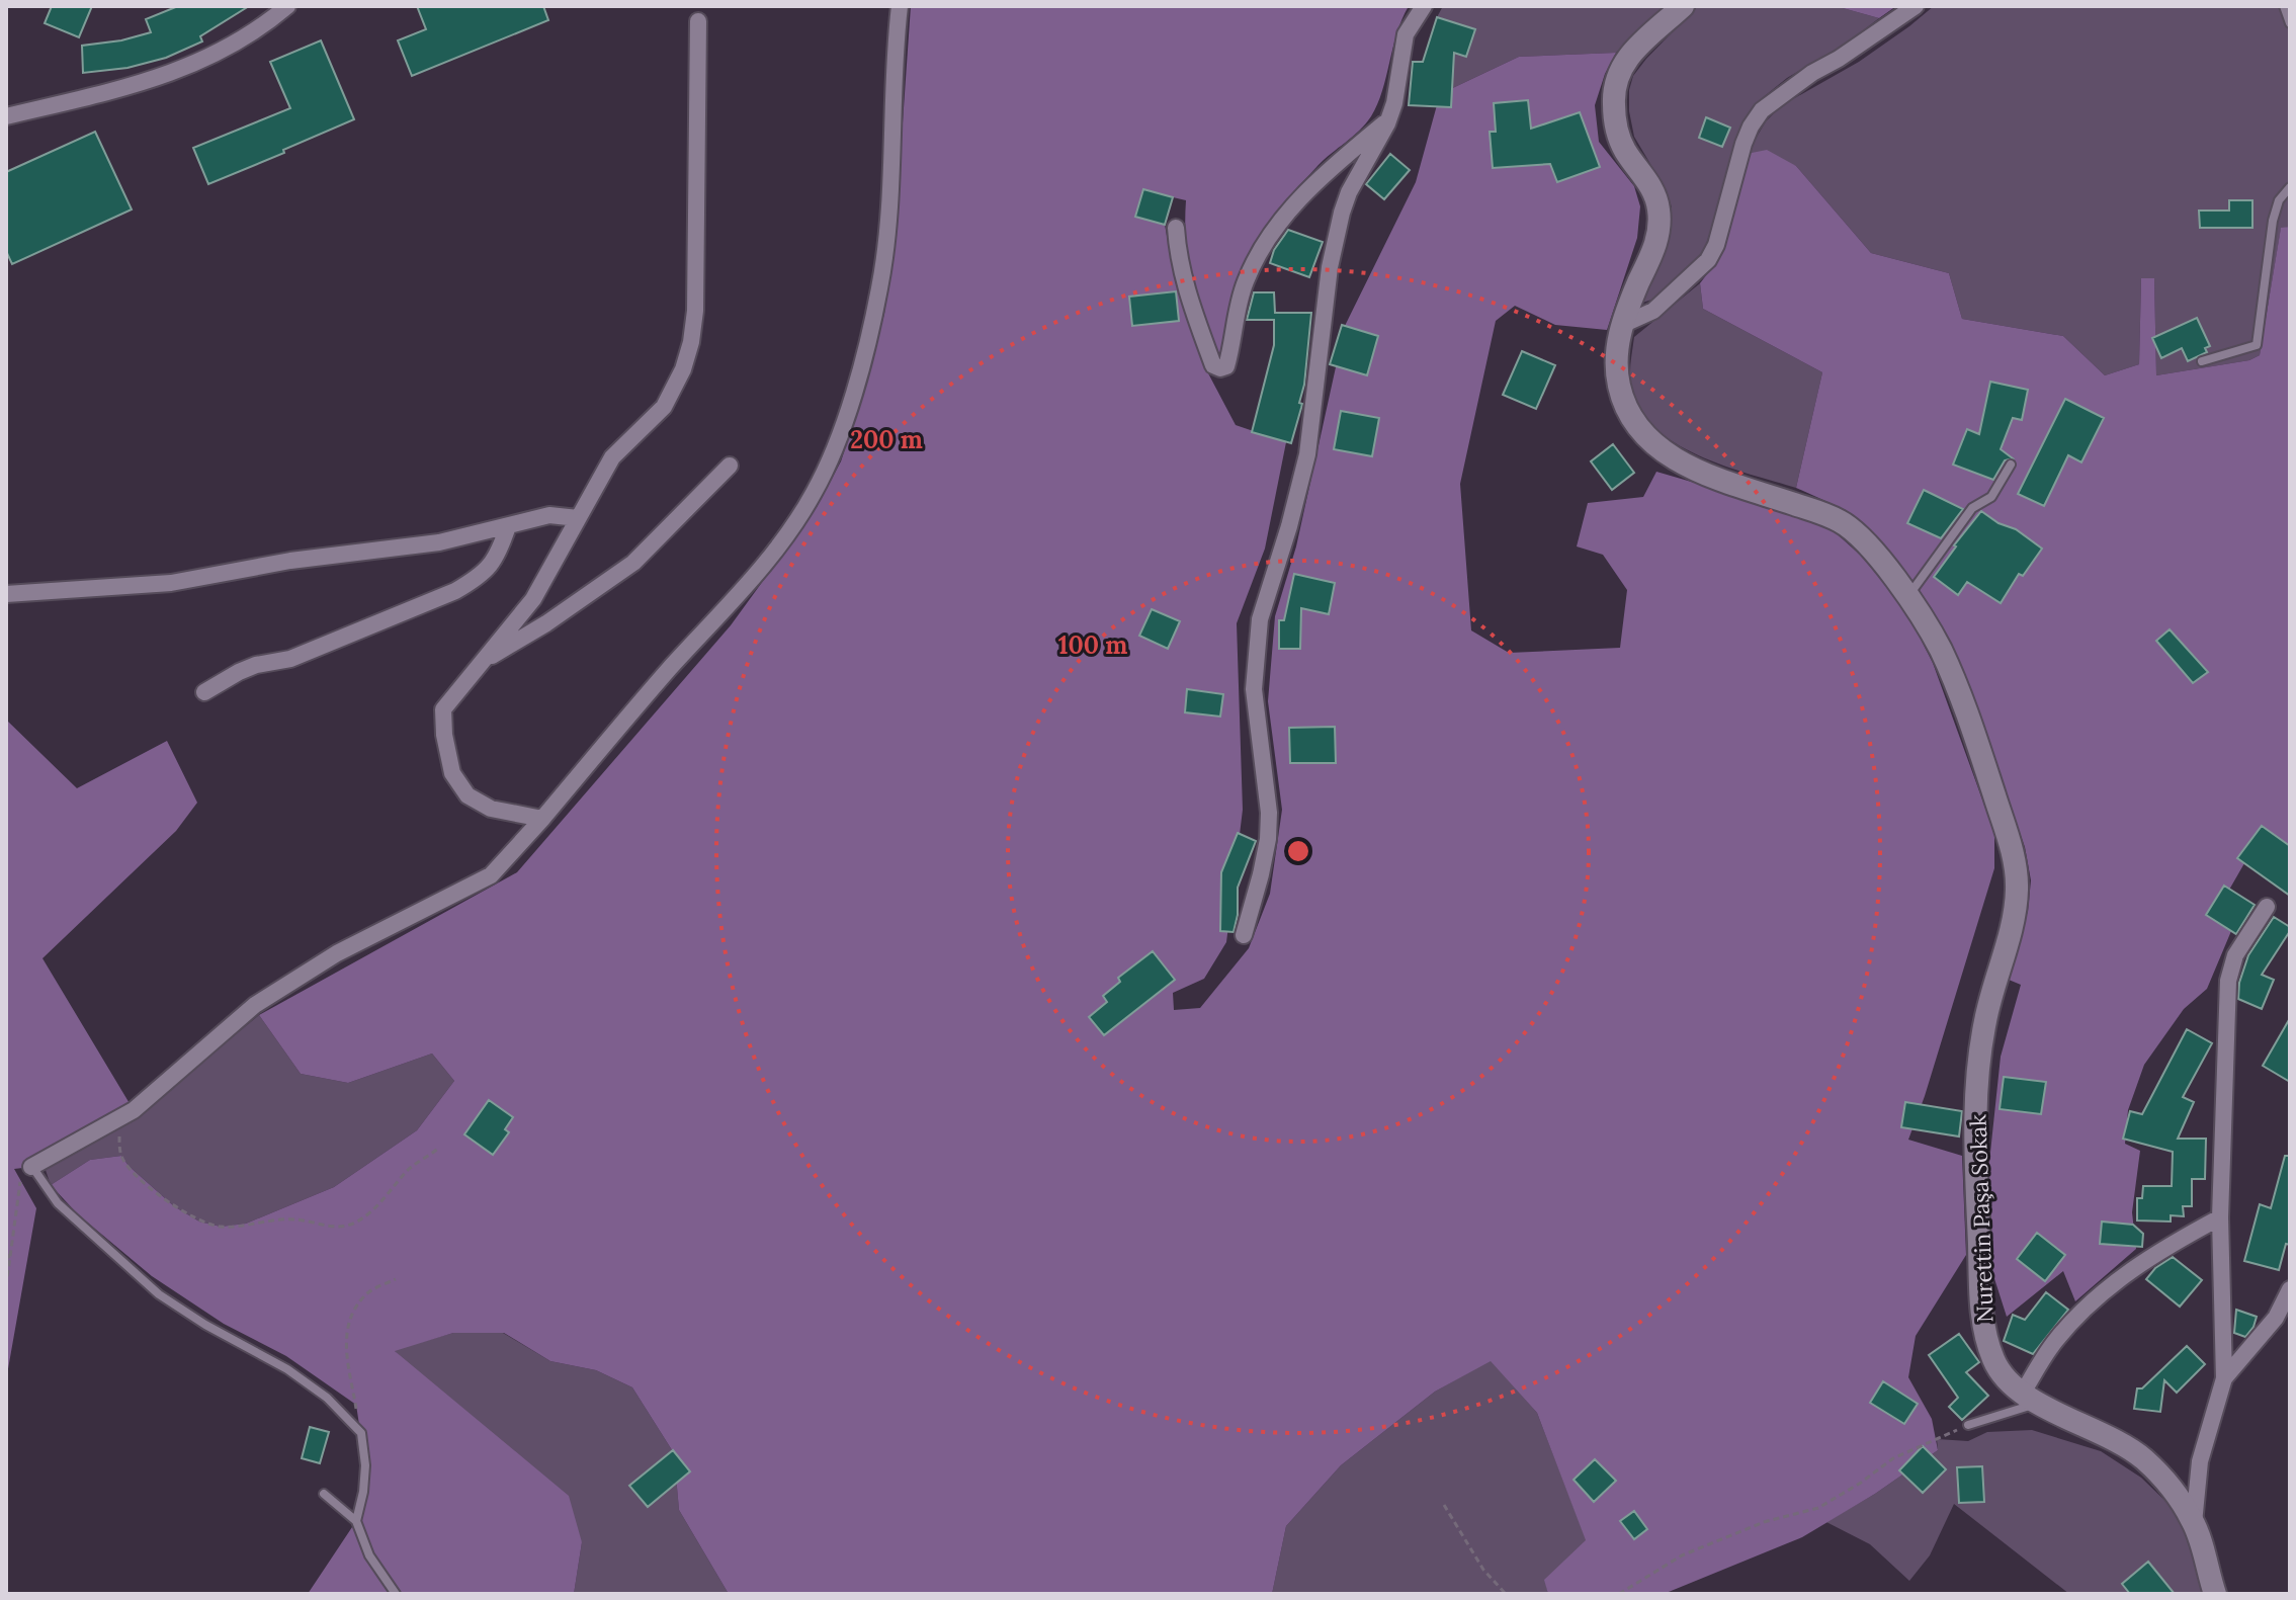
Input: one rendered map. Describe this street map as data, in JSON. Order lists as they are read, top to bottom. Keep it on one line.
{"streets":{"street":["Nurettin Paşa Sokak"]},"rings":["200 m","100 m"]}
